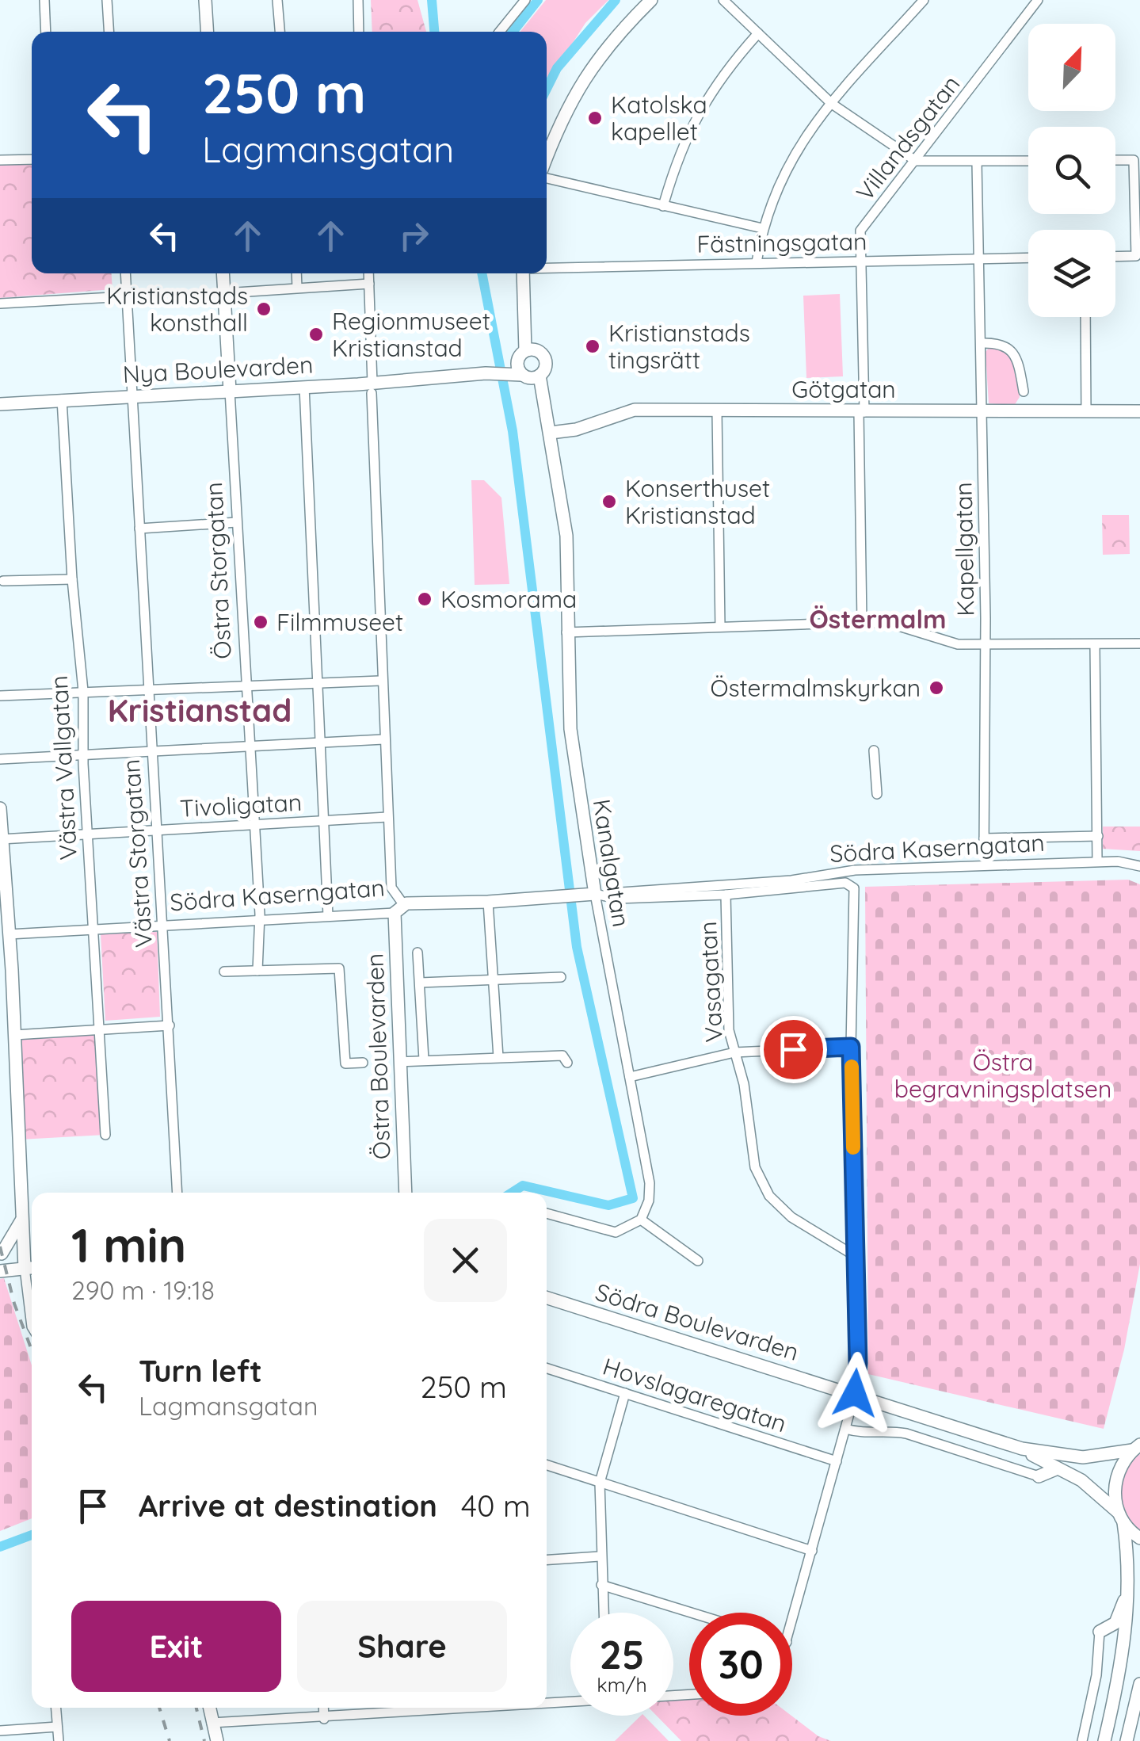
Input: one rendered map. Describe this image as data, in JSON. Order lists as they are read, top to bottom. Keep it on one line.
{"streets":{"street":["Villandsgatan","Fästningsgatan","Nya Boulevarden","Götgatan","Kapellgatan","Östra Storgatan","Västra Vallgatan","Tivoligatan","Södra Kaserngatan","Västra Storgatan","Kanalgatan","Vasagatan","Östra Boulevarden","Södra Boulevarden","Hovslagaregatan"]},"crossings":[["Villandsgatan","Fästningsgatan"],["Villandsgatan","Götgatan"],["Fästningsgatan","Kapellgatan"],["Nya Boulevarden","Östra Storgatan"],["Nya Boulevarden","Västra Vallgatan"],["Nya Boulevarden","Västra Storgatan"],["Nya Boulevarden","Kanalgatan"],["Nya Boulevarden","Östra Boulevarden"],["Götgatan","Kapellgatan"],["Götgatan","Kanalgatan"],["Östra Storgatan","Tivoligatan"],["Östra Storgatan","Södra Kaserngatan"],["Västra Vallgatan","Tivoligatan"],["Västra Vallgatan","Södra Kaserngatan"],["Tivoligatan","Västra Storgatan"],["Tivoligatan","Östra Boulevarden"],["Södra Kaserngatan","Västra Storgatan"],["Södra Kaserngatan","Kanalgatan"],["Södra Kaserngatan","Vasagatan"],["Södra Kaserngatan","Östra Boulevarden"]],"districts":["Östermalm","Kristianstad"],"parks":["Östra begravningsplatsen"],"places":["Katolska kapellet","Kristianstads konsthall","Regionmuseet Kristianstad","Kristianstads tingsrätt","Konserthuset Kristianstad","Kosmorama","Filmmuseet","Östermalmskyrkan"],"north":"top right","page":{"turn":["250 m","Lagmansgatan"],"heading":["1 min","290 m · 19:18"],"list":[{"name":"Turn left","note":"Lagmansgatan","value":"250 m"},{"name":"Arrive at destination","value":"40 m"}],"buttons":["Exit","Share"],"speed":"25 km/h","limit":"30"}}
